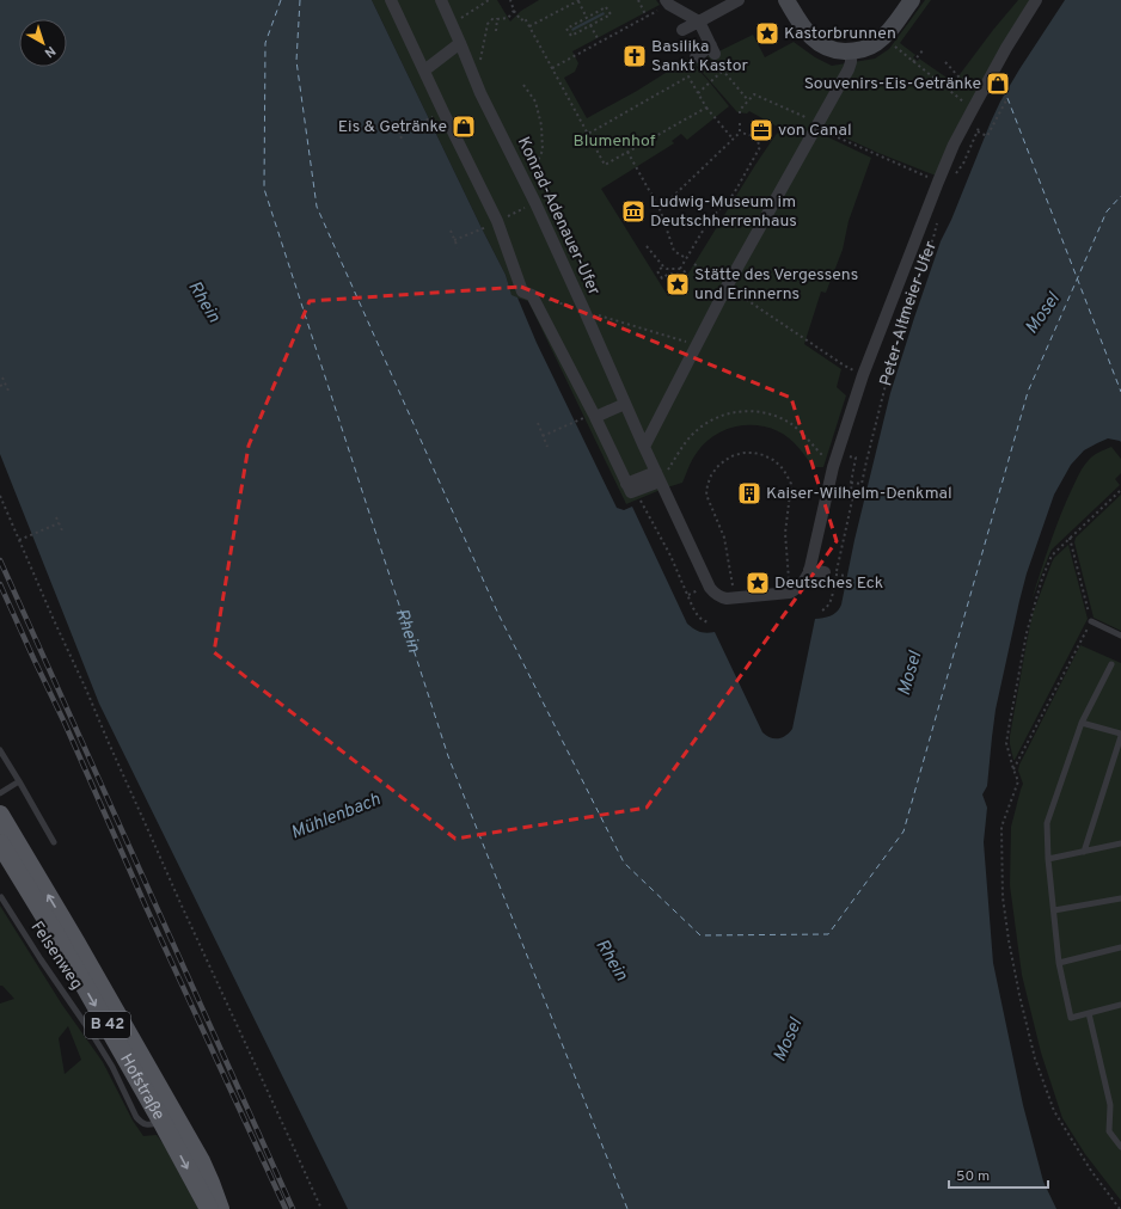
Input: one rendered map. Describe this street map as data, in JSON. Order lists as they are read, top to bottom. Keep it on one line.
{"streets":{"main road":["B 42","Hofstraße"],"street":["Konrad-Adenauer-Ufer","Peter-Altmeier-Ufer"],"lane":["Felsenweg"]},"crossings":[["Felsenweg","B 42"],["Felsenweg","Hofstraße"],["B 42","Hofstraße"]],"water":["Rhein","Mosel","Mühlenbach"],"parks":["Blumenhof"],"places":{"place":["Kastorbrunnen","Stätte des Vergessens und Erinnerns","Deutsches Eck"],"church":["Basilika Sankt Kastor"],"shop":["Souvenirs-Eis-Getränke","Eis & Getränke"],"office":["von Canal"],"museum":["Ludwig-Museum im Deutschherrenhaus"],"building":["Kaiser-Wilhelm-Denkmal"]},"scale_bar":"50 m","north":"bottom right"}
